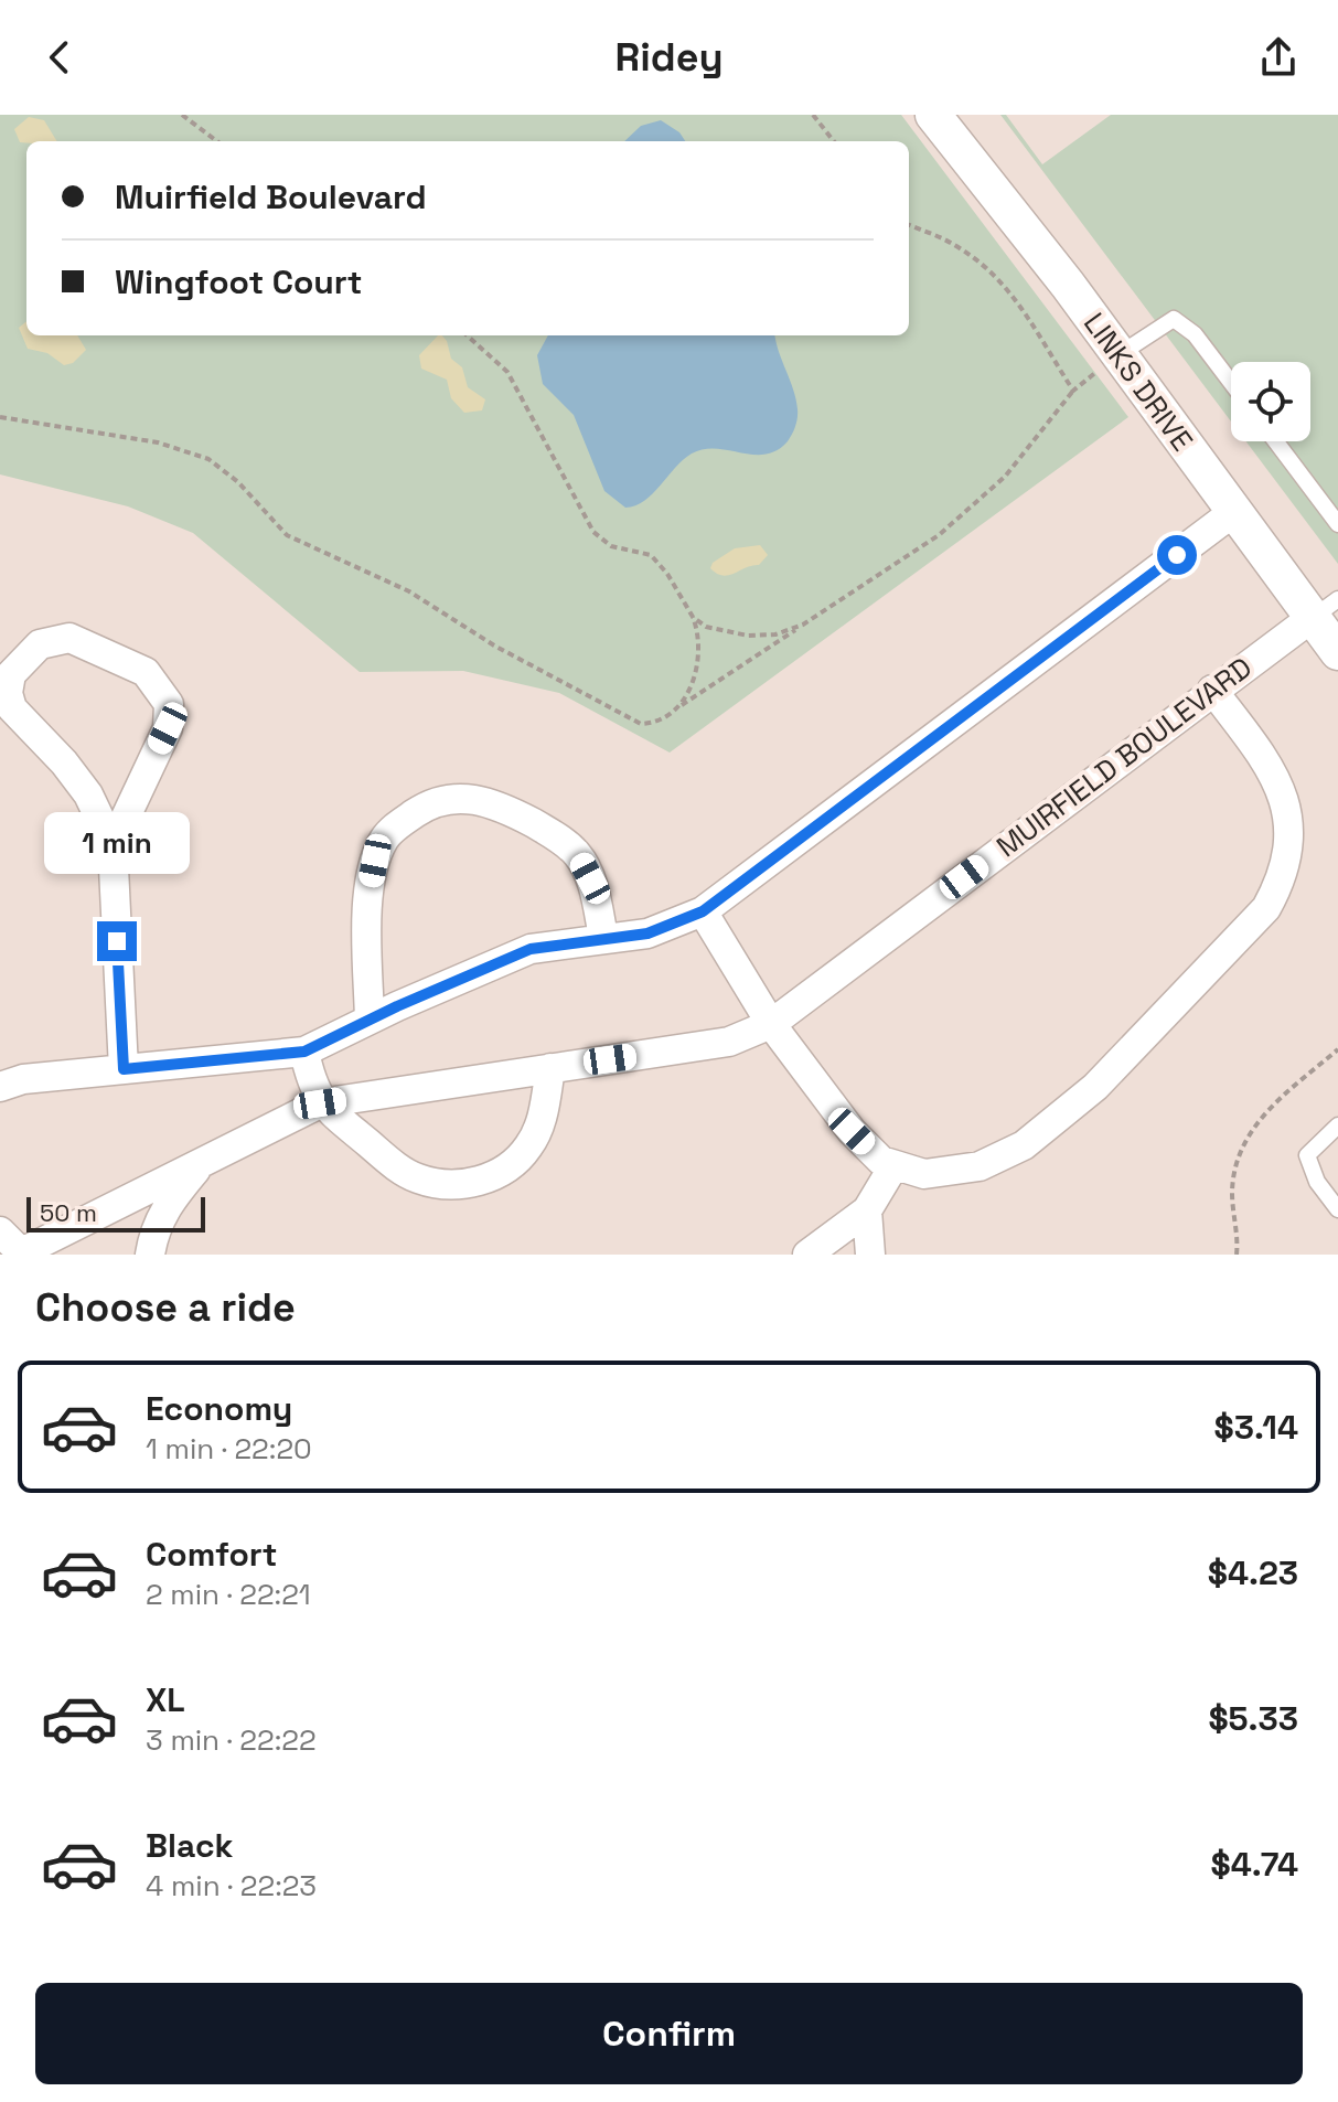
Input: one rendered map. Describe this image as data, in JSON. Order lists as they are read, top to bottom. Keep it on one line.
{"streets":{"street":["LINKS DRIVE","MUIRFIELD BOULEVARD"]},"crossings":[["LINKS DRIVE","MUIRFIELD BOULEVARD"]],"scale_bar":"50 m","page":{"header":"Ridey","banner":["Muirfield Boulevard","Wingfoot Court"],"bubble":"1 min","scale":"50 m","heading":"Choose a ride","list":[{"name":"Economy","note":"1 min · 22:20","value":"$3.14"},{"name":"Comfort","note":"2 min · 22:21","value":"$4.23"},{"name":"XL","note":"3 min · 22:22","value":"$5.33"},{"name":"Black","note":"4 min · 22:23","value":"$4.74"}],"buttons":"Confirm"}}
